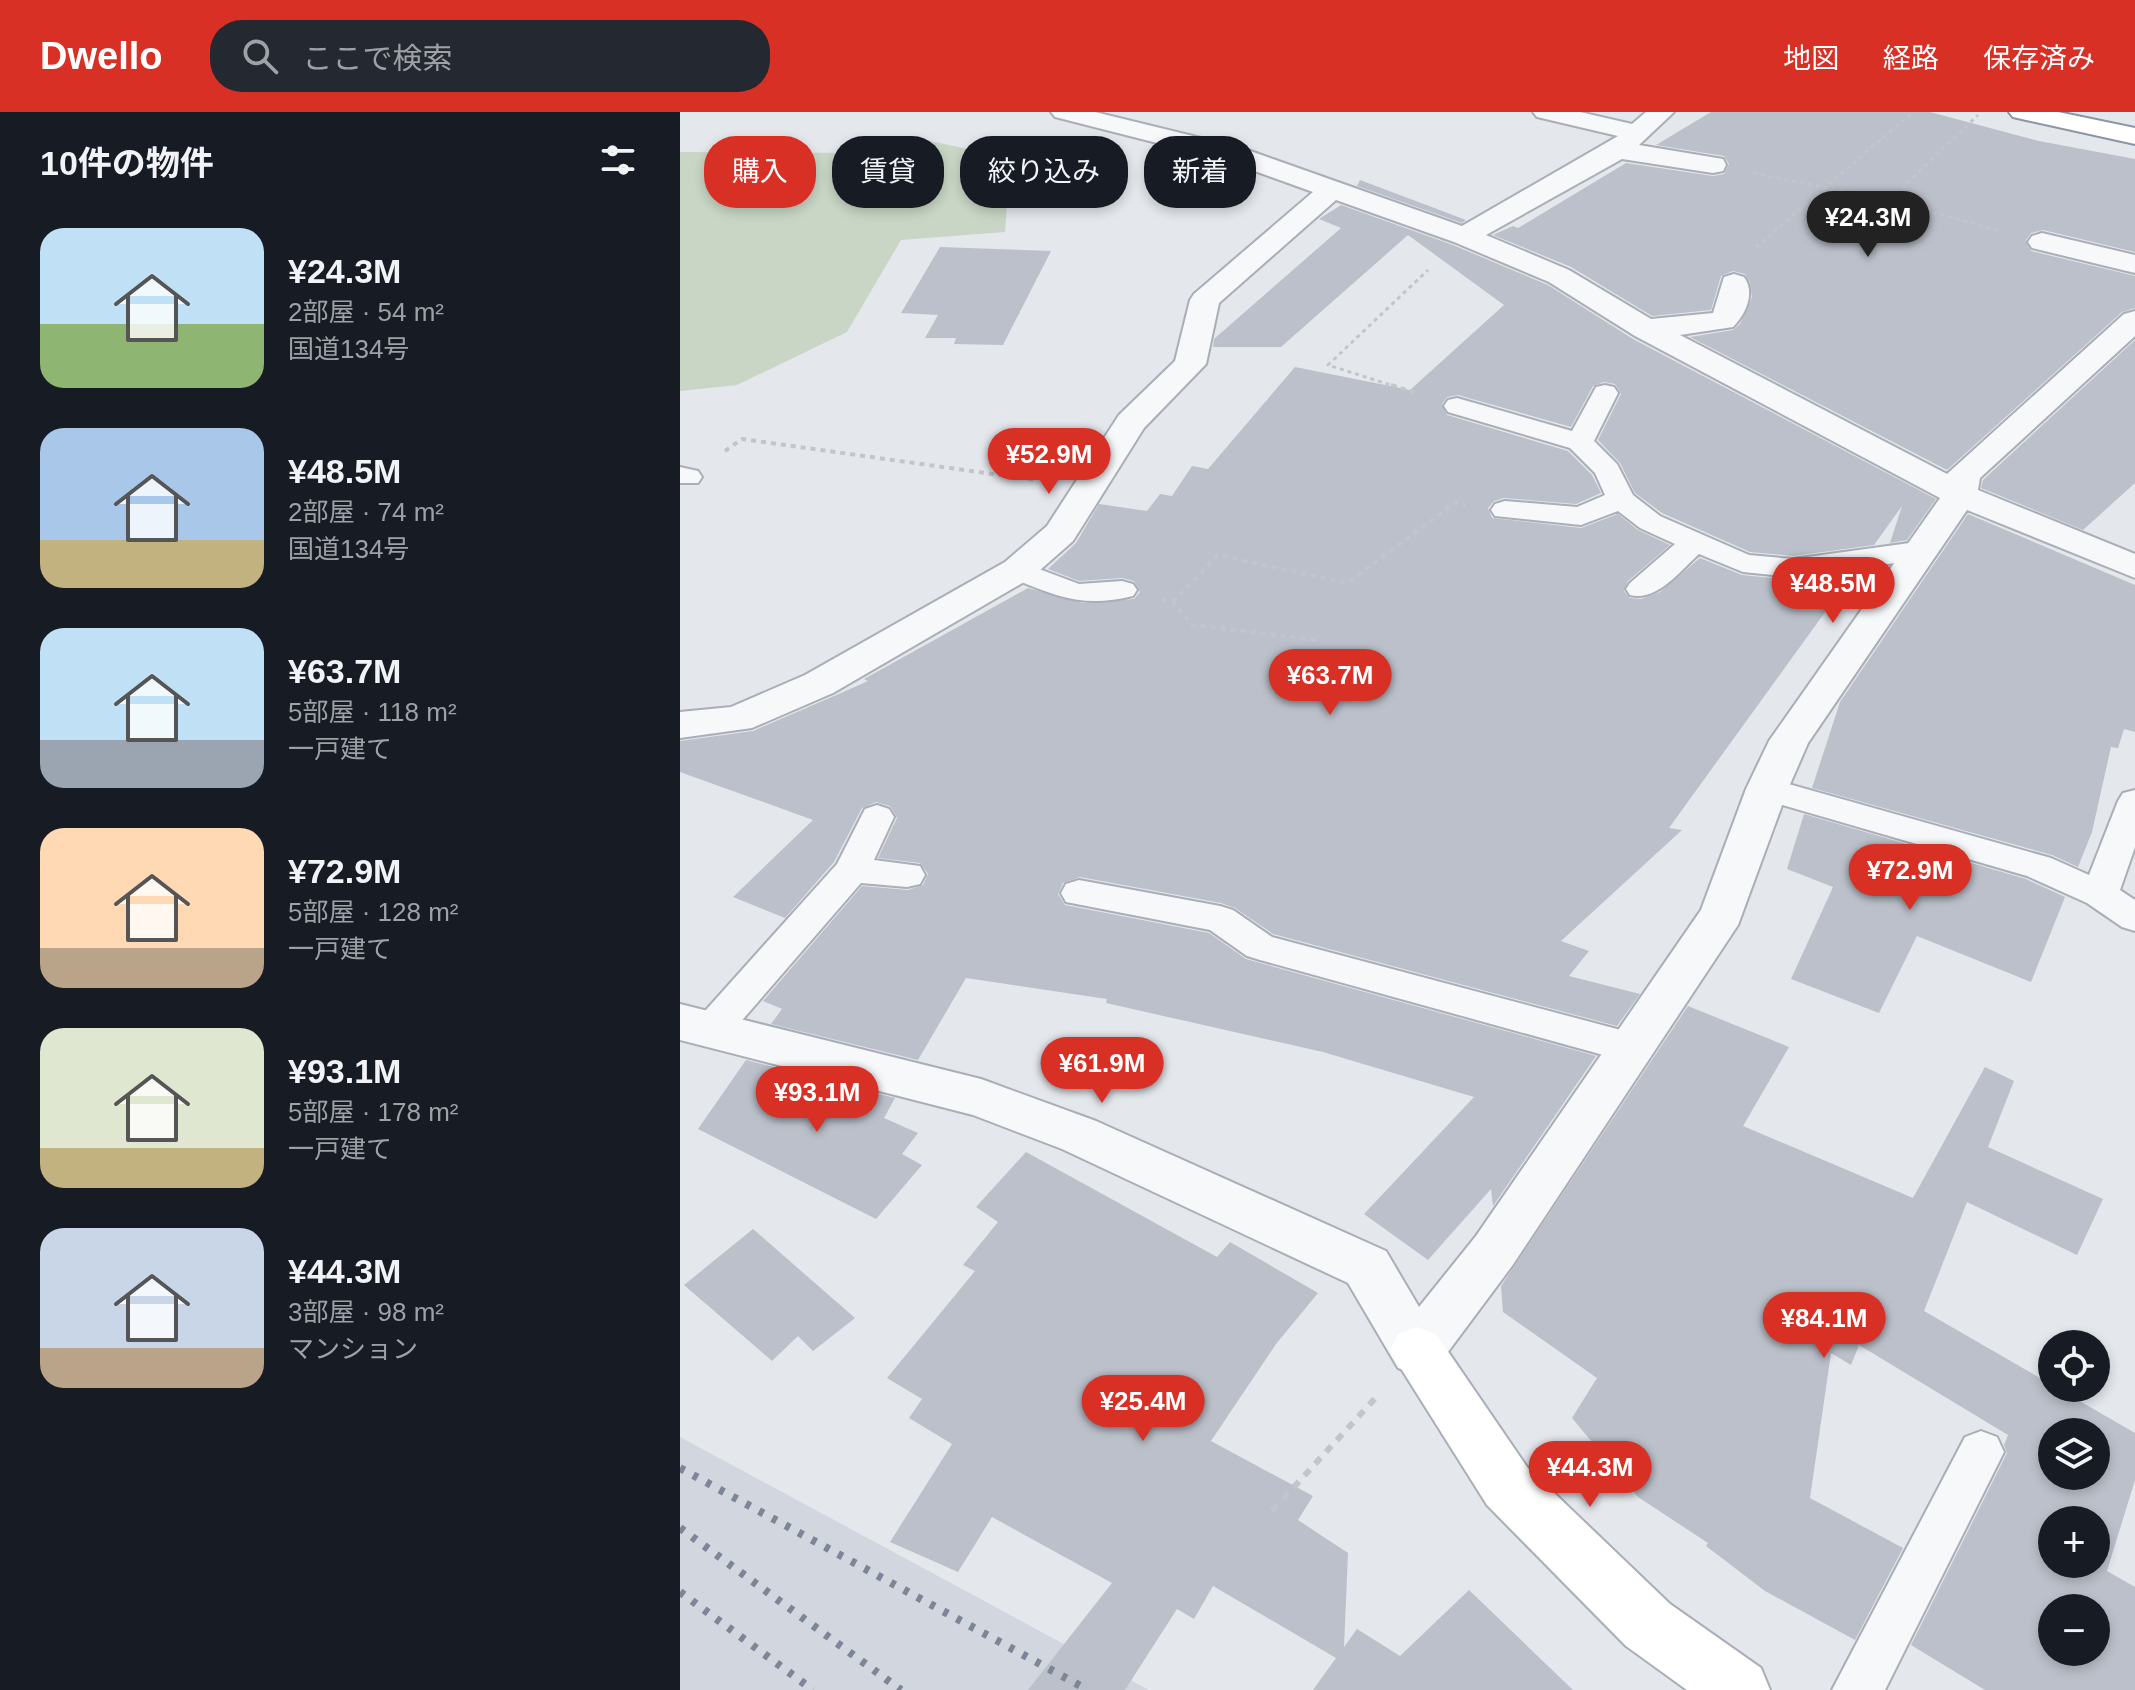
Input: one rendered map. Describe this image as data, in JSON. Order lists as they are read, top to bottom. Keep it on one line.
{"page":{"header":"Dwello","search":"ここで検索","nav":["地図","経路","保存済み"],"heading":"10件の物件","chip":["購入","賃貸","絞り込み","新着"],"price":["¥24.3M","¥52.9M","¥48.5M","¥63.7M","¥72.9M","¥61.9M","¥93.1M","¥84.1M","¥25.4M","¥44.3M"],"list":[{"name":"¥24.3M","note":"2部屋 · 54 m² · 国道134号"},{"name":"¥48.5M","note":"2部屋 · 74 m² · 国道134号"},{"name":"¥63.7M","note":"5部屋 · 118 m² · 一戸建て"},{"name":"¥72.9M","note":"5部屋 · 128 m² · 一戸建て"},{"name":"¥93.1M","note":"5部屋 · 178 m² · 一戸建て"},{"name":"¥44.3M","note":"3部屋 · 98 m² · マンション"}],"map_buttons":["+","−"]}}
